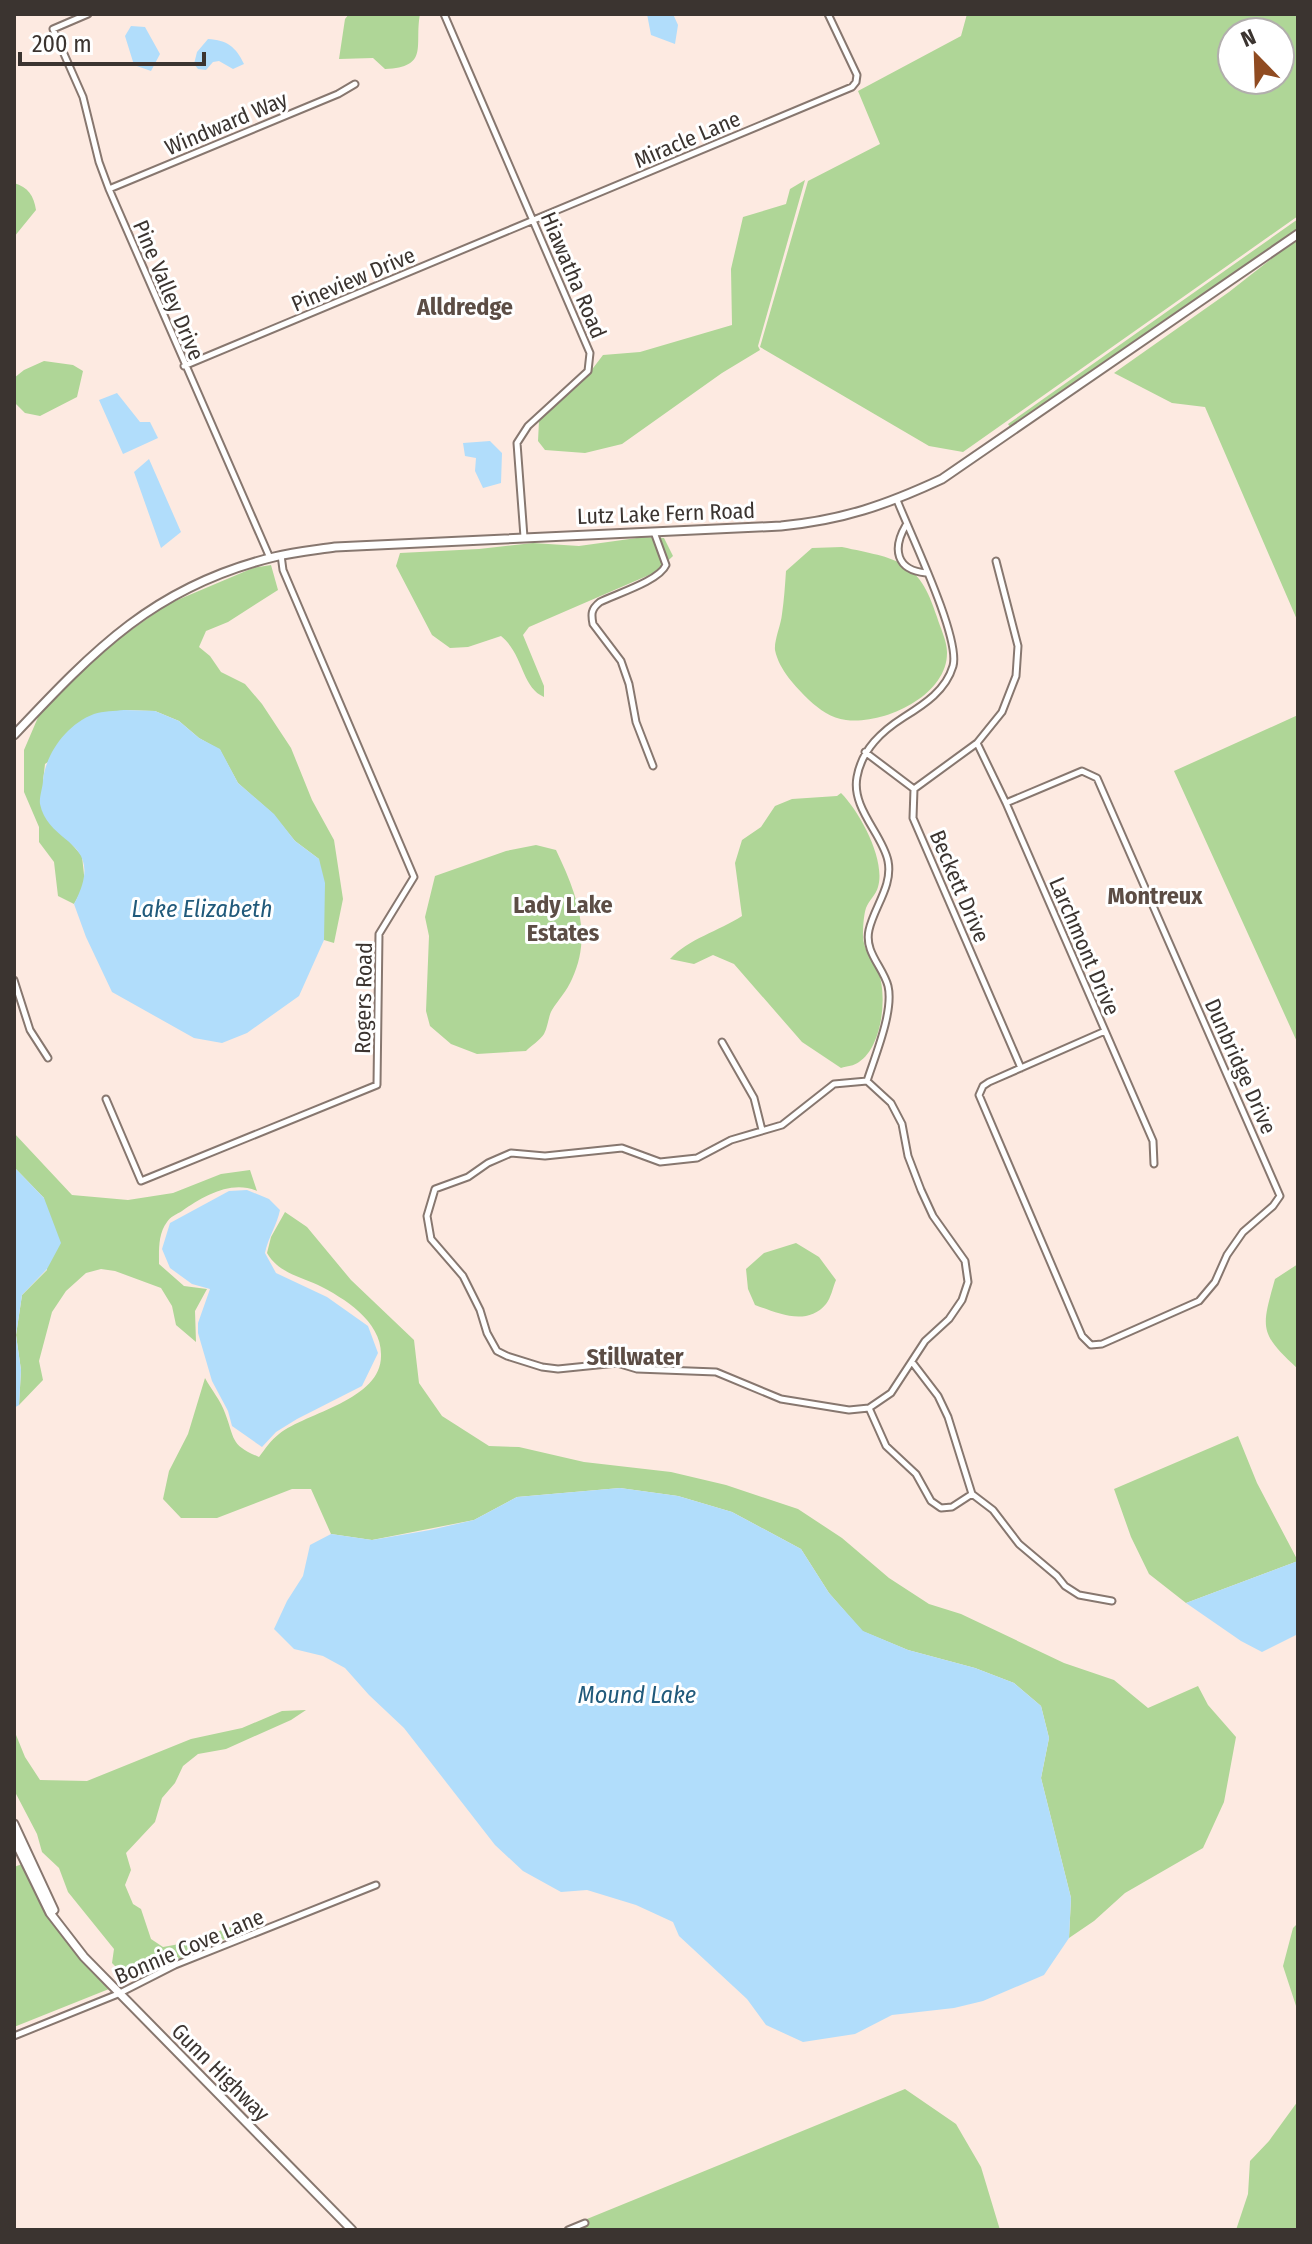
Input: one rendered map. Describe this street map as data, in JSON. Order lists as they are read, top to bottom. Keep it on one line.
{"streets":{"main road":["Lutz Lake Fern Road","Gunn Highway"],"street":["Windward Way","Miracle Lane","Hiawatha Road","Pineview Drive","Pine Valley Drive","Beckett Drive","Larchmont Drive","Rogers Road","Dunbridge Drive","Bonnie Cove Lane"]},"crossings":[["Windward Way","Pine Valley Drive"],["Miracle Lane","Hiawatha Road"],["Miracle Lane","Pineview Drive"],["Hiawatha Road","Pineview Drive"],["Hiawatha Road","Lutz Lake Fern Road"],["Pineview Drive","Pine Valley Drive"],["Pine Valley Drive","Lutz Lake Fern Road"],["Lutz Lake Fern Road","Rogers Road"],["Beckett Drive","Dunbridge Drive"],["Larchmont Drive","Dunbridge Drive"],["Bonnie Cove Lane","Gunn Highway"]],"districts":["Alldredge","Montreux","Lady Lake Estates","Stillwater"],"water":["Lake Elizabeth","Mound Lake"],"scale_bar":"200 m","north":"top left"}
